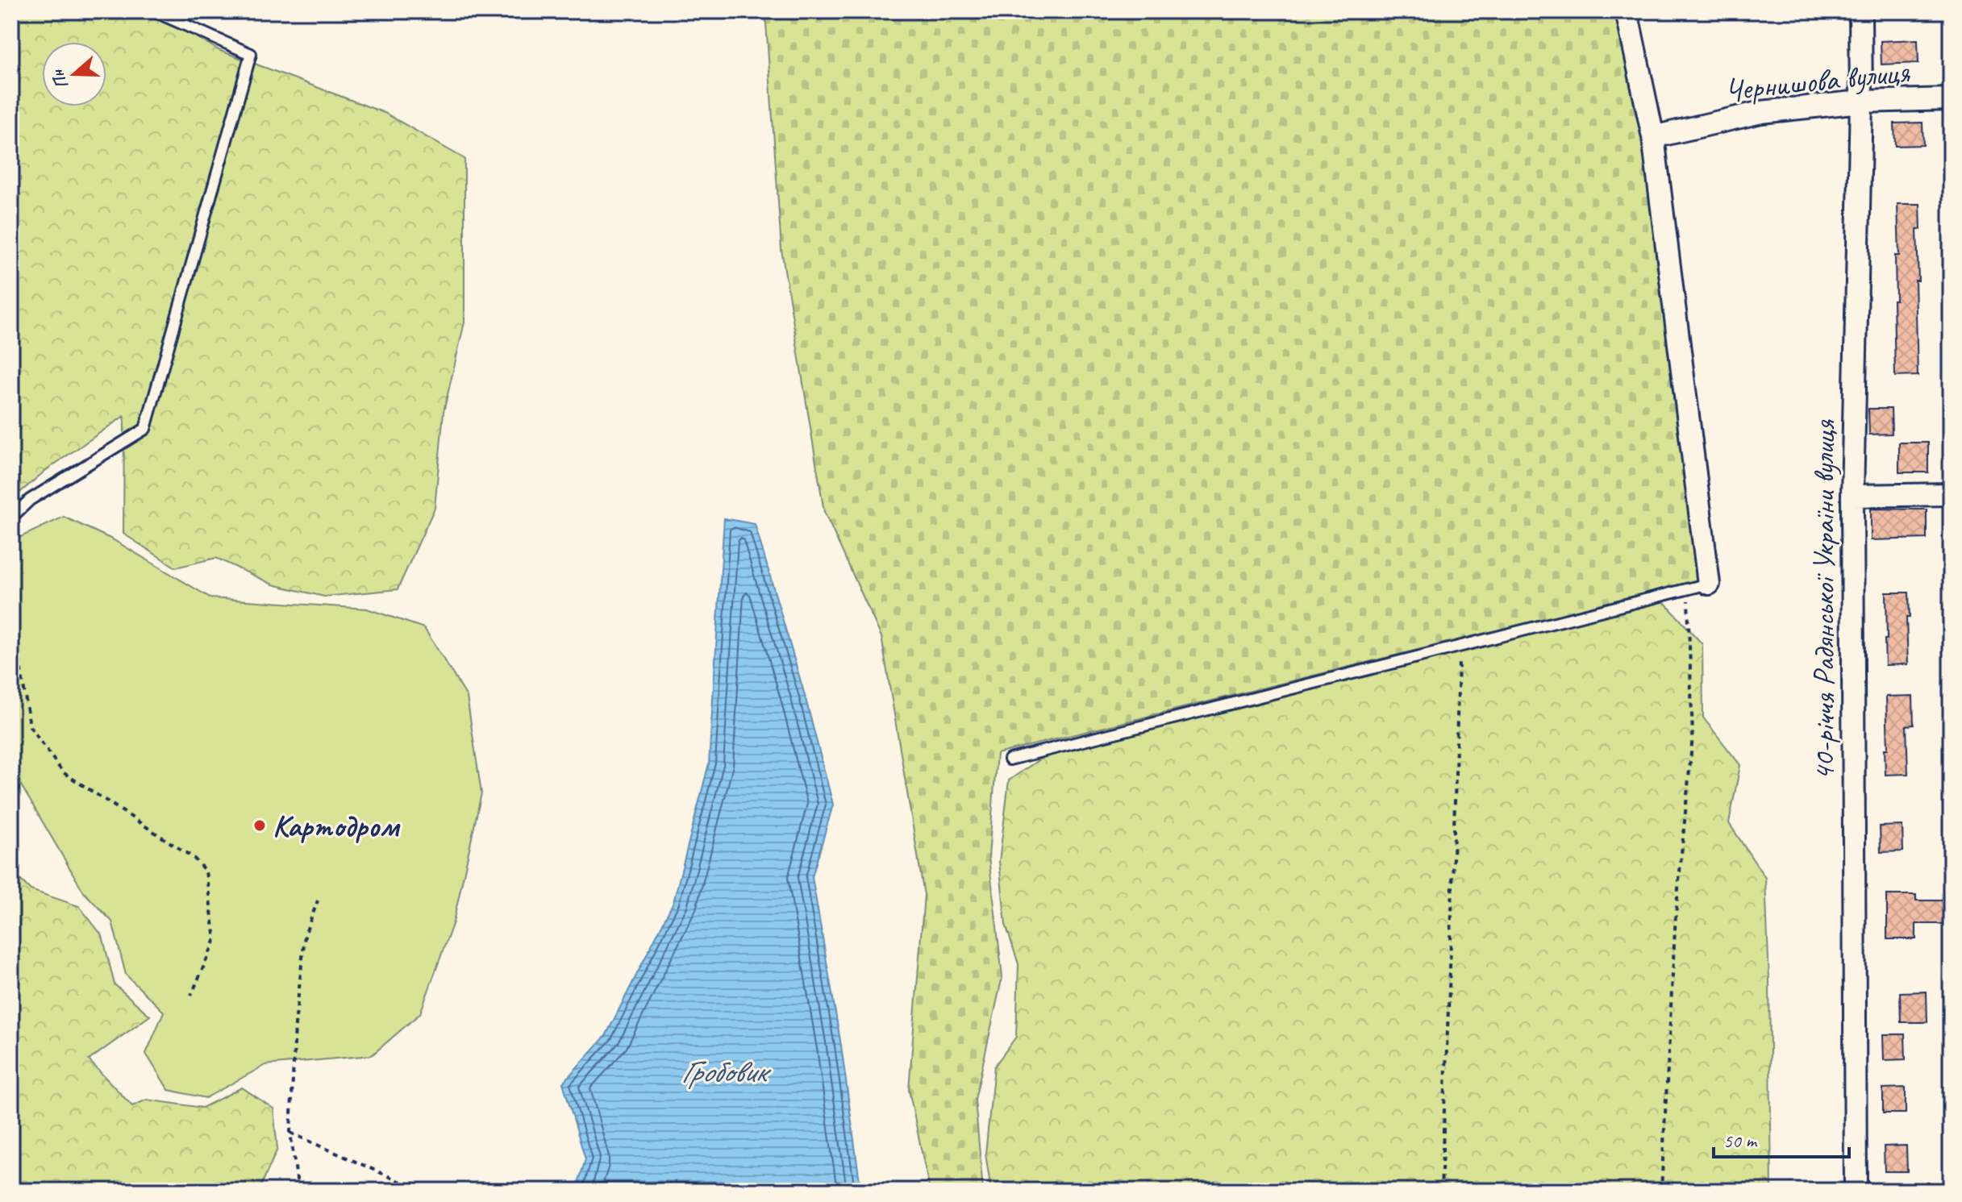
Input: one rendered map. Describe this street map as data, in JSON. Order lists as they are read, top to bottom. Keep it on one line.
{"streets":{"street":["Чернишова вулиця","40-річчя Радянської України вулиця"]},"crossings":[["Чернишова вулиця","40-річчя Радянської України вулиця"]],"water":["Гробовик"],"places":["Картодром"],"scale_bar":"50 m","north":"left"}
